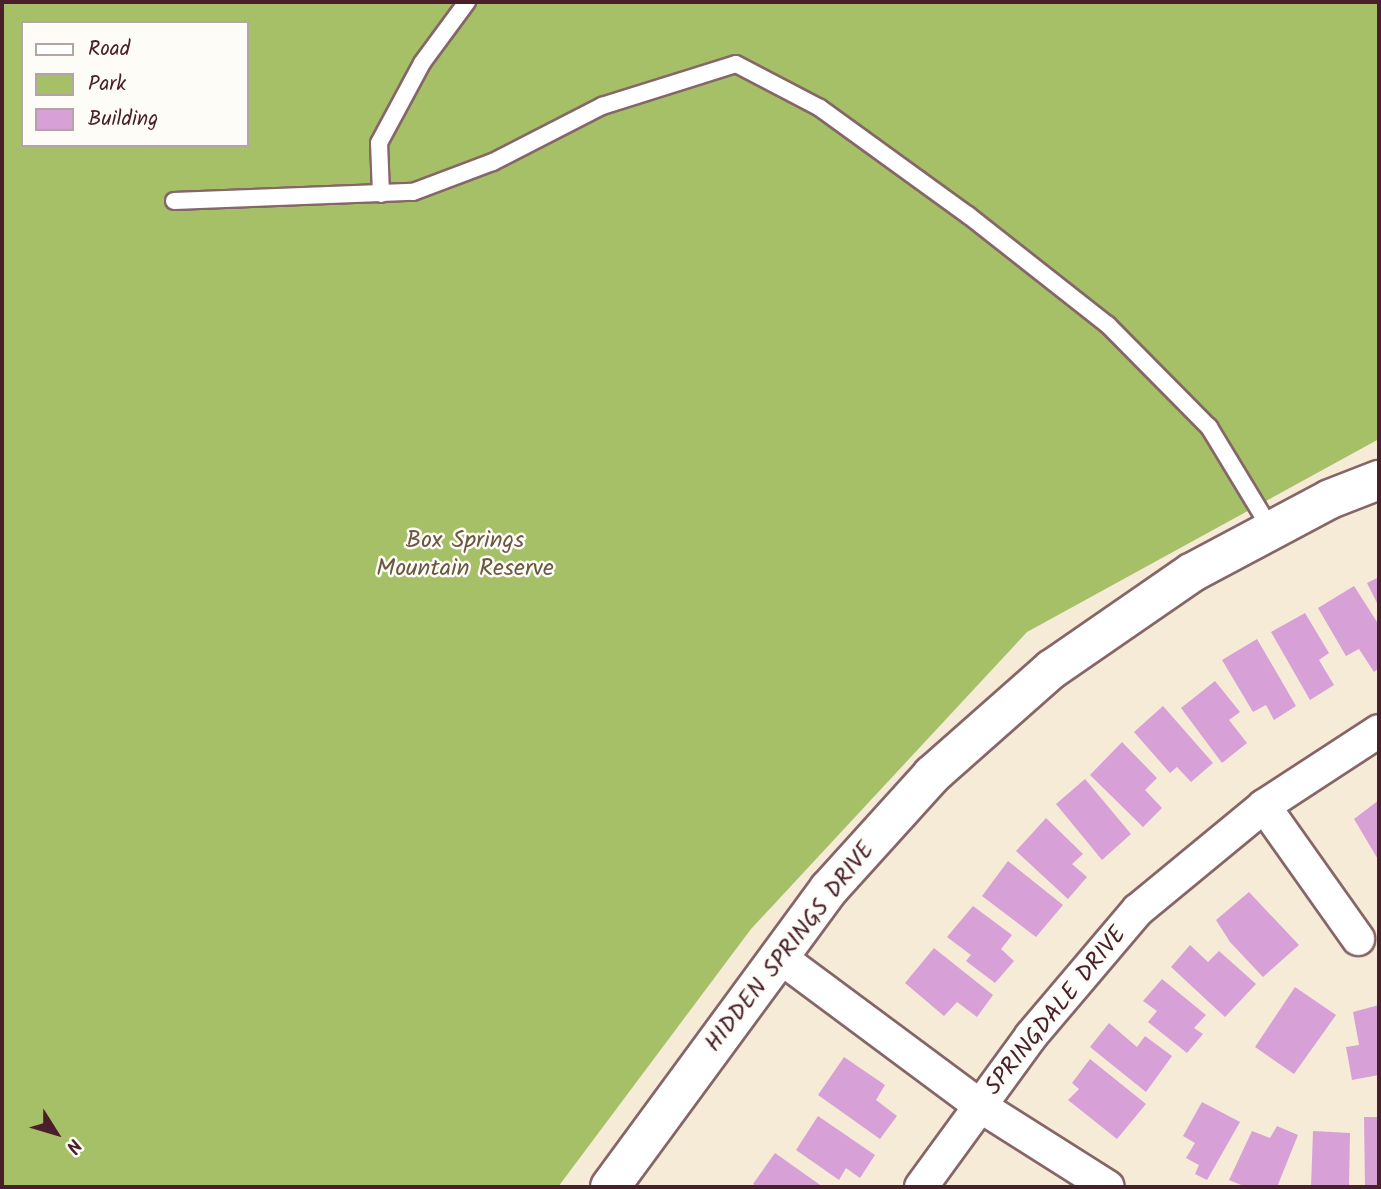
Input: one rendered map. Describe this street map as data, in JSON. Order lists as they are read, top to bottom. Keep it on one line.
{"streets":{"street":["HIDDEN SPRINGS DRIVE","SPRINGDALE DRIVE"]},"parks":["Box Springs Mountain Reserve"],"legend":["Road","Park","Building"],"north":"bottom right"}
